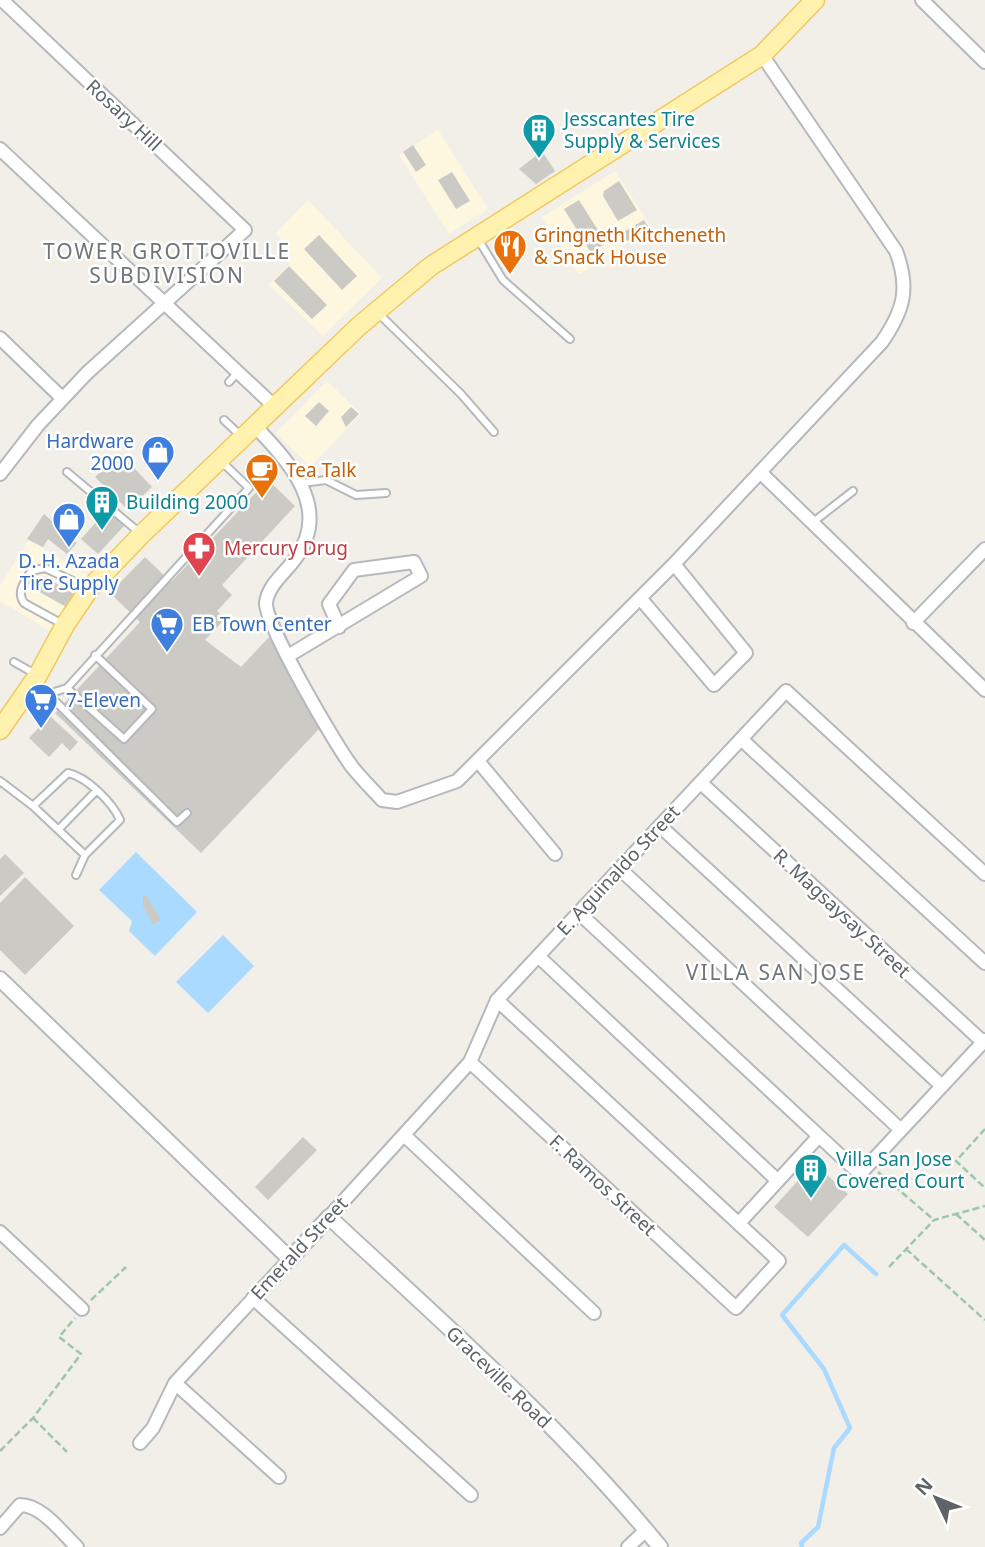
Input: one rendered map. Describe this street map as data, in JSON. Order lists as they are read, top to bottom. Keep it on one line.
{"streets":{"street":["Rosary Hill","E. Aguinaldo Street","R. Magsaysay Street","F. Ramos Street","Emerald Street","Graceville Road"]},"crossings":[["E. Aguinaldo Street","R. Magsaysay Street"],["E. Aguinaldo Street","F. Ramos Street"],["E. Aguinaldo Street","Emerald Street"],["F. Ramos Street","Emerald Street"],["Emerald Street","Graceville Road"]],"districts":["TOWER GROTTOVILLE SUBDIVISION","VILLA SAN JOSE"],"places":{"building":["Jesscantes Tire Supply & Services","Building 2000","Villa San Jose Covered Court"],"restaurant":["Gringneth Kitcheneth & Snack House"],"shop":["Hardware 2000","D. H. Azada Tire Supply"],"cafe":["Tea Talk"],"pharmacy":["Mercury Drug"],"supermarket":["EB Town Center","7-Eleven"]},"north":"top left"}
